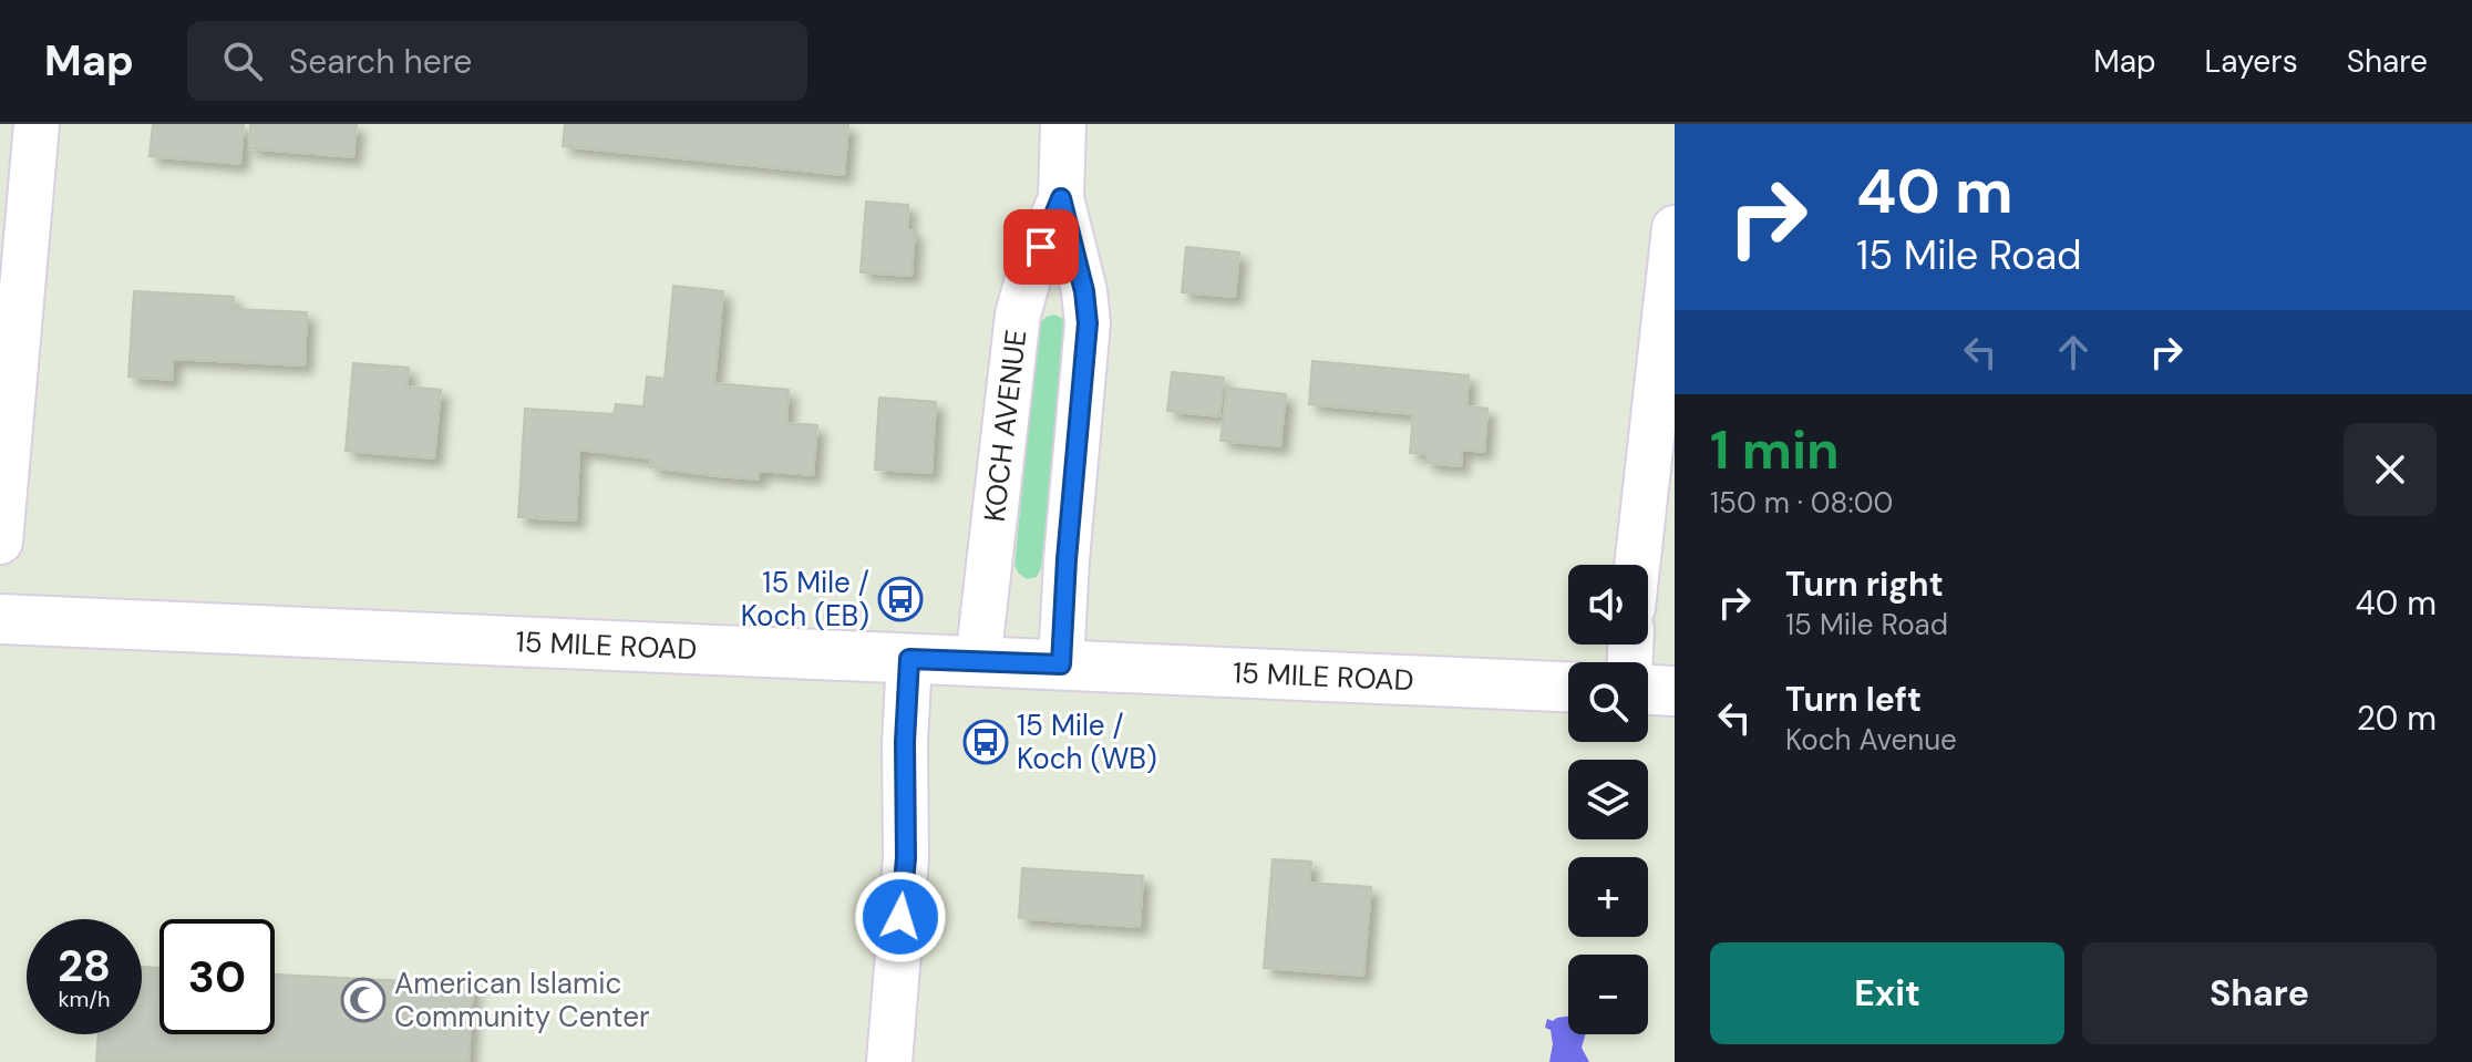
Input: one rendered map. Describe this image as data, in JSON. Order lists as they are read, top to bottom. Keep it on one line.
{"streets":{"main road":["15 MILE ROAD"],"street":["KOCH AVENUE"]},"crossings":[["KOCH AVENUE","15 MILE ROAD"]],"places":{"bus stop":["15 Mile / Koch (EB)","15 Mile / Koch (WB)"],"mosque":["American Islamic Community Center"]},"page":{"header":"Map","search":"Search here","nav":["Map","Layers","Share"],"turn":["40 m","15 Mile Road"],"heading":["1 min","150 m · 08:00"],"list":[{"name":"Turn right","note":"15 Mile Road","value":"40 m"},{"name":"Turn left","note":"Koch Avenue","value":"20 m"}],"map_buttons":["+","−"],"speed":"28 km/h","limit":"30","buttons":["Exit","Share"]}}
